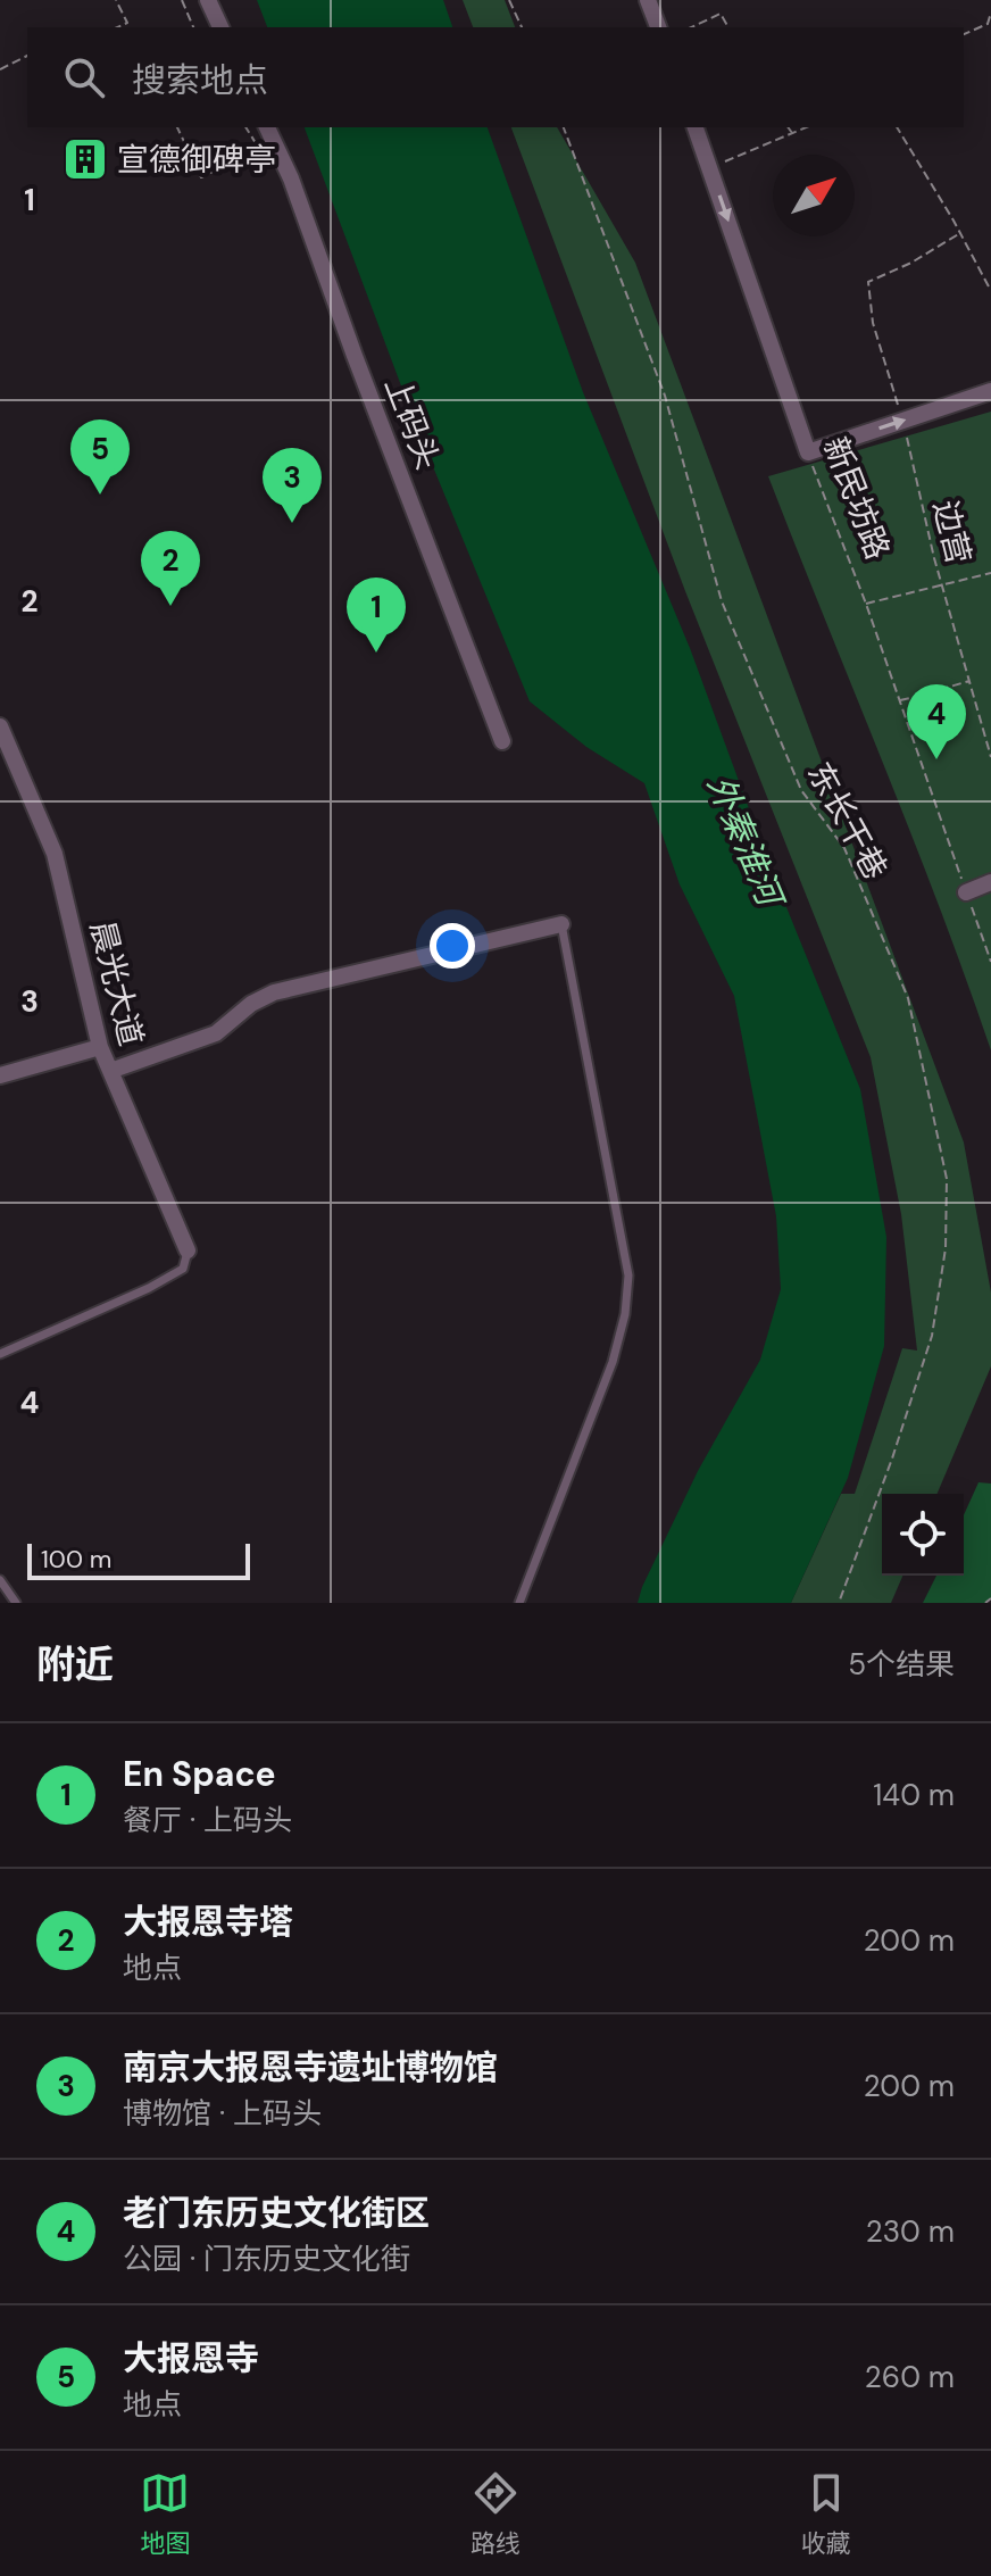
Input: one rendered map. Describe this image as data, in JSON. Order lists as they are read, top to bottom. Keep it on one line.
{"streets":{"street":["上码头","新民坊路","晨光大道"],"path":["边营","东长干巷"]},"water":["外秦淮河"],"places":{"building":["宣德御碑亭"]},"scale_bar":"100 m","north":"top right","page":{"search":"搜索地点","pins":["5","3","2","1","4"],"scale":"100 m","heading":["附近","5个结果"],"list":[{"mark":"1","name":"En Space","note":"餐厅 · 上码头","value":"140 m"},{"mark":"2","name":"大报恩寺塔","note":"地点","value":"200 m"},{"mark":"3","name":"南京大报恩寺遗址博物馆","note":"博物馆 · 上码头","value":"200 m"},{"mark":"4","name":"老门东历史文化街区","note":"公园 · 门东历史文化街","value":"230 m"},{"mark":"5","name":"大报恩寺","note":"地点","value":"260 m"}],"nav":["地图","路线","收藏"]},"grid":{"rows":["1","2","3","4"]}}
